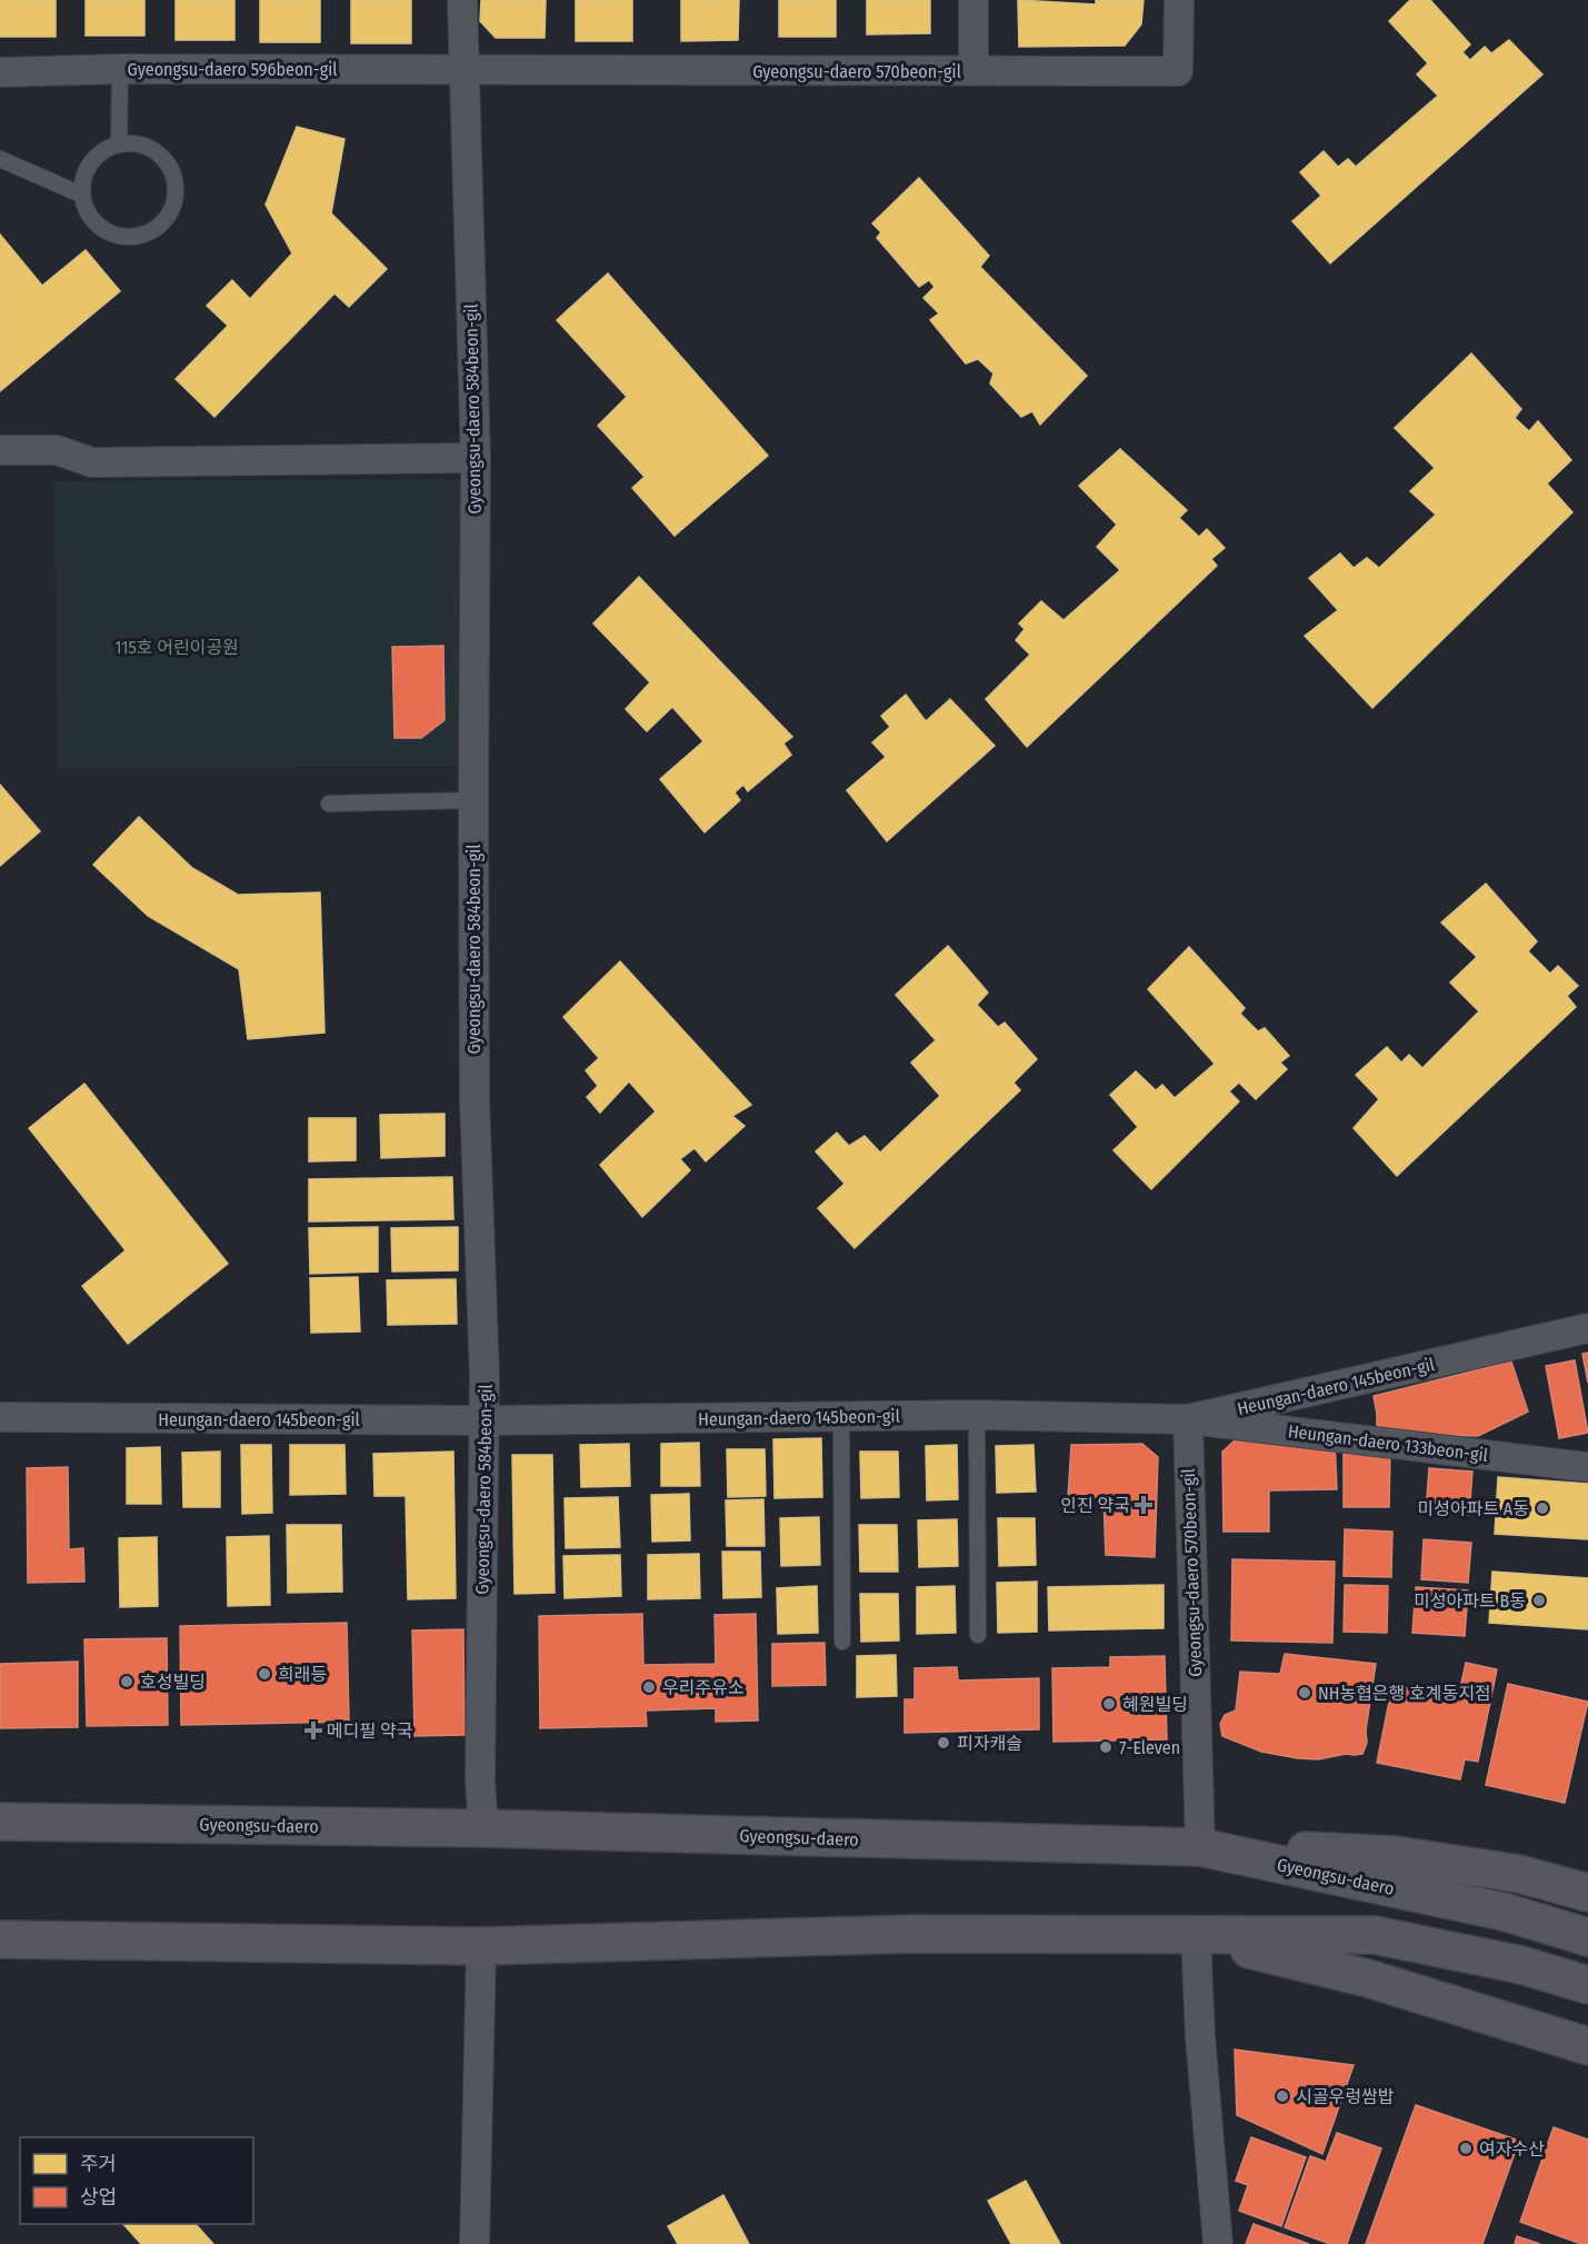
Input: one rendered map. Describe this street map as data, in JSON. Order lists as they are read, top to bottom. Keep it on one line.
{"streets":{"main road":["Gyeongsu-daero"],"street":["Gyeongsu-daero 596beon-gil","Gyeongsu-daero 570beon-gil","Gyeongsu-daero 584beon-gil","Heungan-daero 145beon-gil","Heungan-daero 133beon-gil"]},"crossings":[["Gyeongsu-daero 596beon-gil","Gyeongsu-daero 570beon-gil"],["Gyeongsu-daero 596beon-gil","Gyeongsu-daero 584beon-gil"],["Gyeongsu-daero 570beon-gil","Gyeongsu-daero 584beon-gil"],["Gyeongsu-daero 570beon-gil","Heungan-daero 145beon-gil"],["Gyeongsu-daero 570beon-gil","Heungan-daero 133beon-gil"],["Gyeongsu-daero 570beon-gil","Gyeongsu-daero"],["Gyeongsu-daero 584beon-gil","Heungan-daero 145beon-gil"],["Gyeongsu-daero 584beon-gil","Gyeongsu-daero"],["Heungan-daero 145beon-gil","Heungan-daero 133beon-gil"]],"parks":["115호 어린이공원"],"places":{"health":["인진 약국","메디필 약국"],"other":["미성아파트 A동","미성아파트 B동","희래등","호성빌딩","우리주유소","NH농협은행 호계동지점","혜원빌딩","피자캐슬","7-Eleven","시골우렁쌈밥","여자수산"]},"legend":["주거","상업"]}
